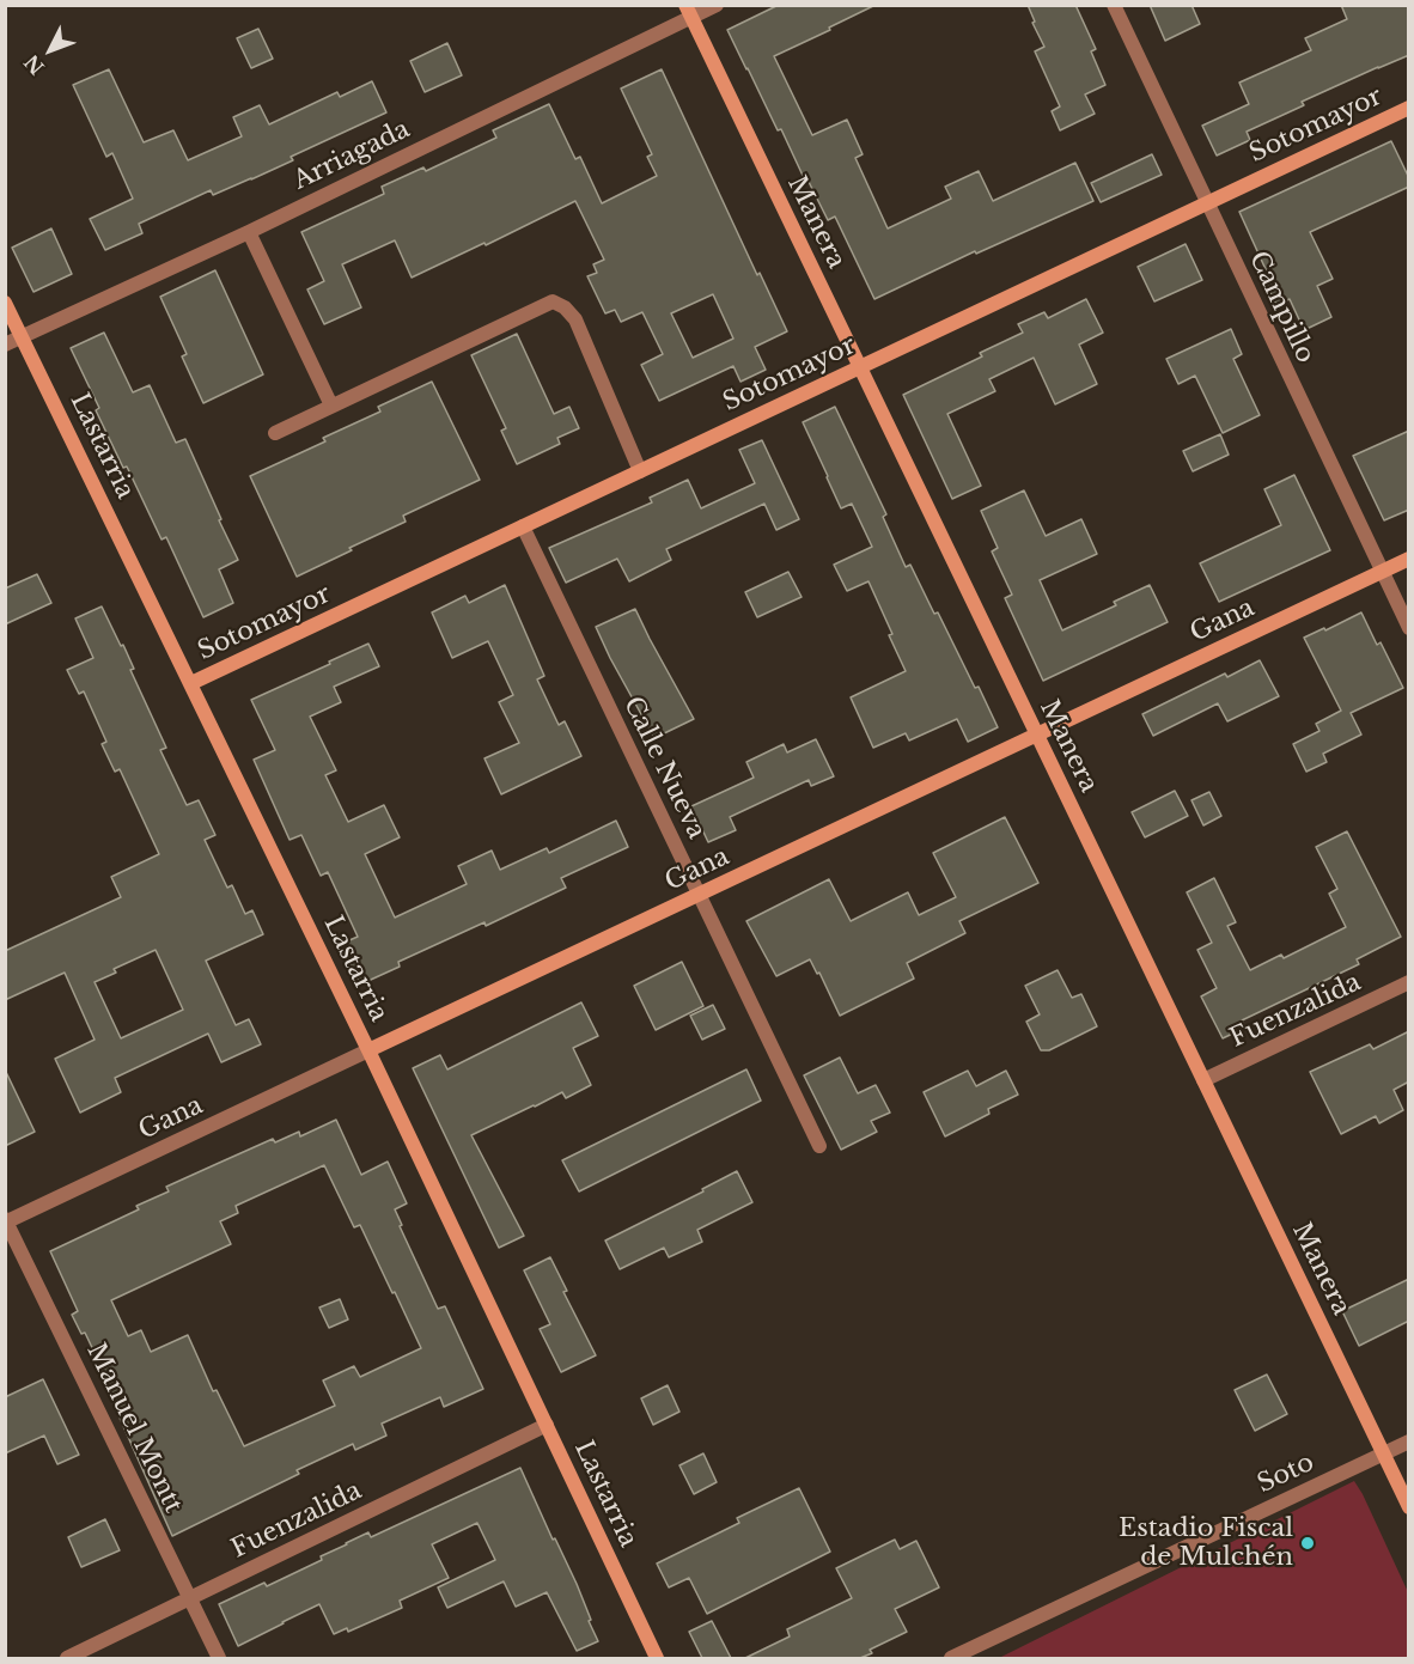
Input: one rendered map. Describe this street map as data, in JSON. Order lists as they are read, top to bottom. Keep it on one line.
{"streets":{"main road":["Sotomayor","Manera","Lastarria","Gana"],"street":["Arriagada","Campillo","Calle Nueva","Fuenzalida","Manuel Montt","Soto"]},"crossings":[["Sotomayor","Manera"],["Sotomayor","Campillo"],["Sotomayor","Lastarria"],["Sotomayor","Calle Nueva"],["Arriagada","Manera"],["Arriagada","Lastarria"],["Manera","Gana"],["Manera","Fuenzalida"],["Manera","Soto"],["Campillo","Gana"],["Lastarria","Gana"],["Lastarria","Fuenzalida"],["Gana","Calle Nueva"],["Gana","Manuel Montt"],["Fuenzalida","Manuel Montt"]],"places":["Estadio Fiscal de Mulchén"],"north":"bottom left"}
